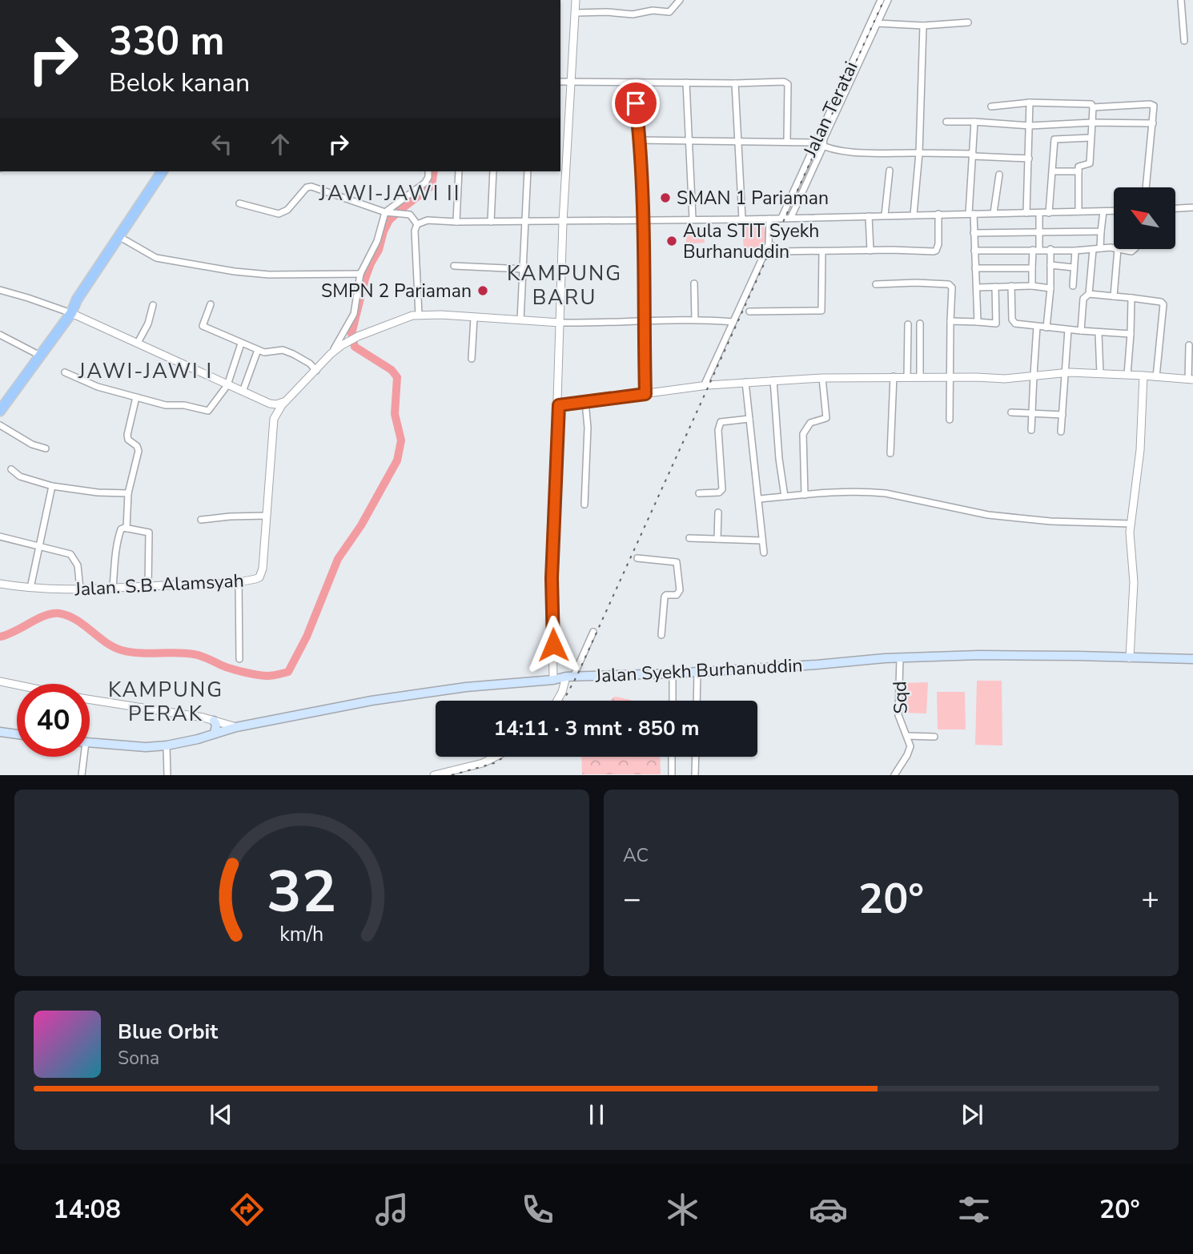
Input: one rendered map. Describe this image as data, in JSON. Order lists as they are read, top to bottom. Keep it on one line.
{"streets":{"main road":["Jalan Syekh Burhanuddin"],"street":["Jalan Teratai","Jalan. S.B. Alamsyah","Sqd"]},"crossings":[["Jalan Syekh Burhanuddin","Sqd"]],"districts":["JAWI-JAWI II","KAMPUNG BARU","JAWI-JAWI I","KAMPUNG PERAK"],"places":["SMAN 1 Pariaman","Aula STIT Syekh Burhanuddin","SMPN 2 Pariaman"],"north":"top left","page":{"turn":["330 m","Belok kanan"],"limit":"40","trip":"14:11 · 3 mnt · 850 m","tile":"AC","heat":["−","20°","+"],"song":["Blue Orbit","Sona"],"tabs":["14:08","20°"],"gauge":["32","km/h"]}}
